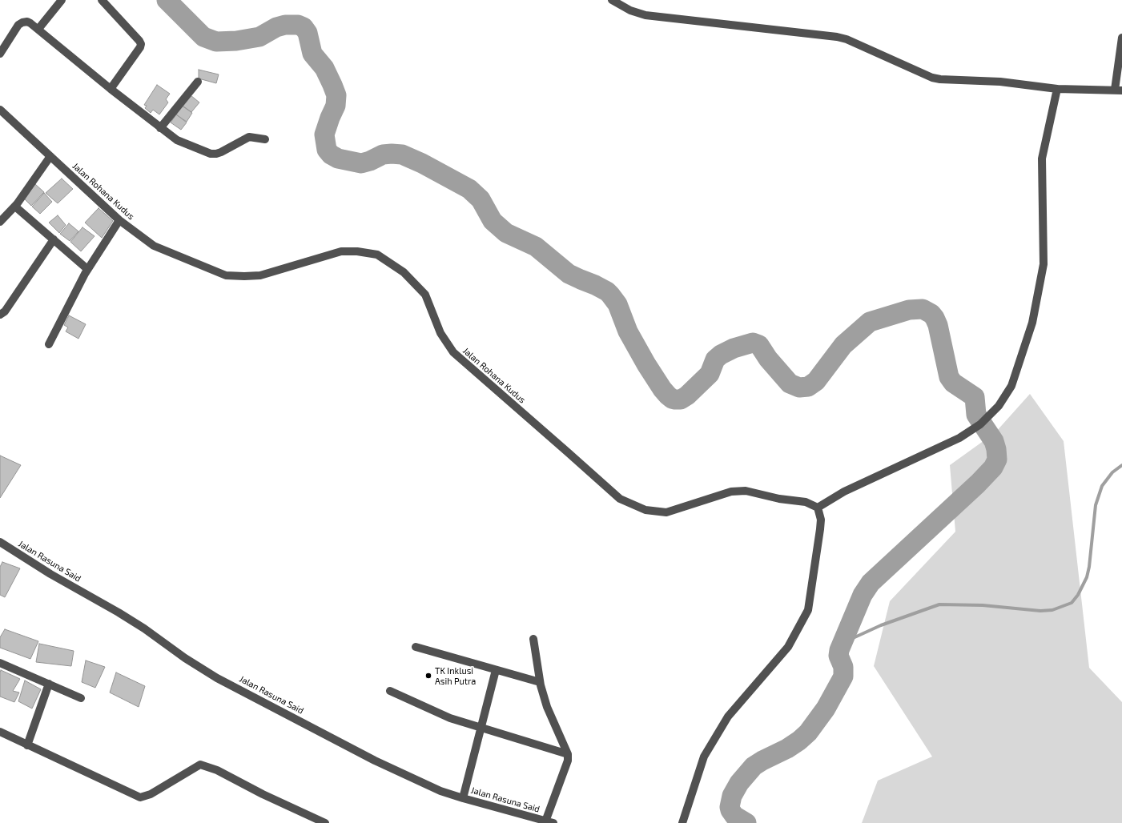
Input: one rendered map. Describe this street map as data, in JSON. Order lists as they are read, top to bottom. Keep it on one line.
{"streets":{"street":["Jalan Rohana Kudus","Jalan Rasuna Said"]},"places":["TK Inklusi Asih Putra"]}
